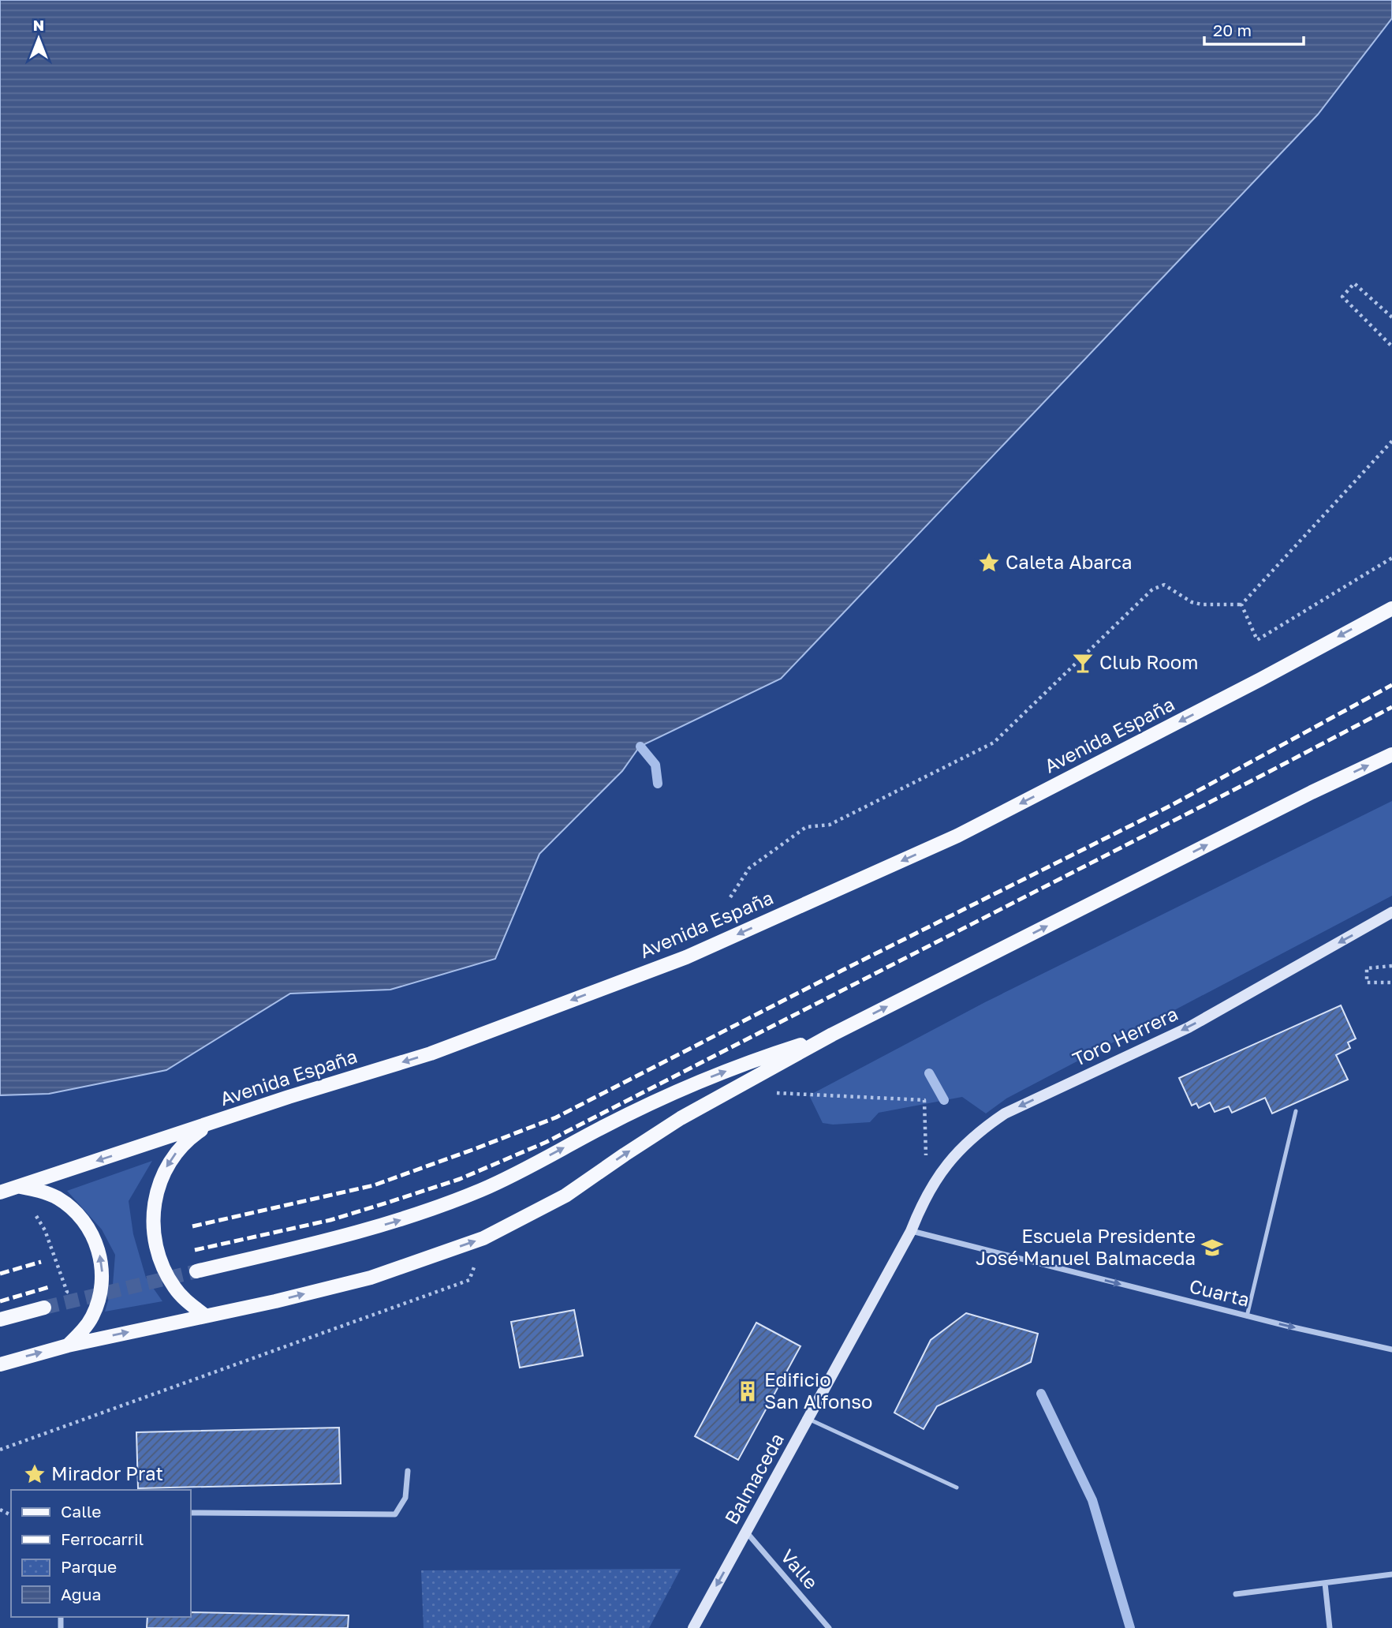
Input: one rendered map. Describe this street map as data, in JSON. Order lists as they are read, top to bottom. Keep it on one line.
{"streets":{"main road":["Avenida España"],"street":["Toro Herrera","Cuarta","Balmaceda","Valle"]},"crossings":[["Toro Herrera","Cuarta"],["Toro Herrera","Balmaceda"],["Cuarta","Balmaceda"],["Balmaceda","Valle"]],"one_way":["Toro Herrera","Cuarta"],"places":{"place":["Caleta Abarca","Mirador Prat"],"bar":["Club Room"],"school or university":["Escuela Presidente José Manuel Balmaceda"],"building":["Edificio San Alfonso"]},"legend":["Calle","Ferrocarril","Parque","Agua"],"scale_bar":"20 m","north":"top"}
